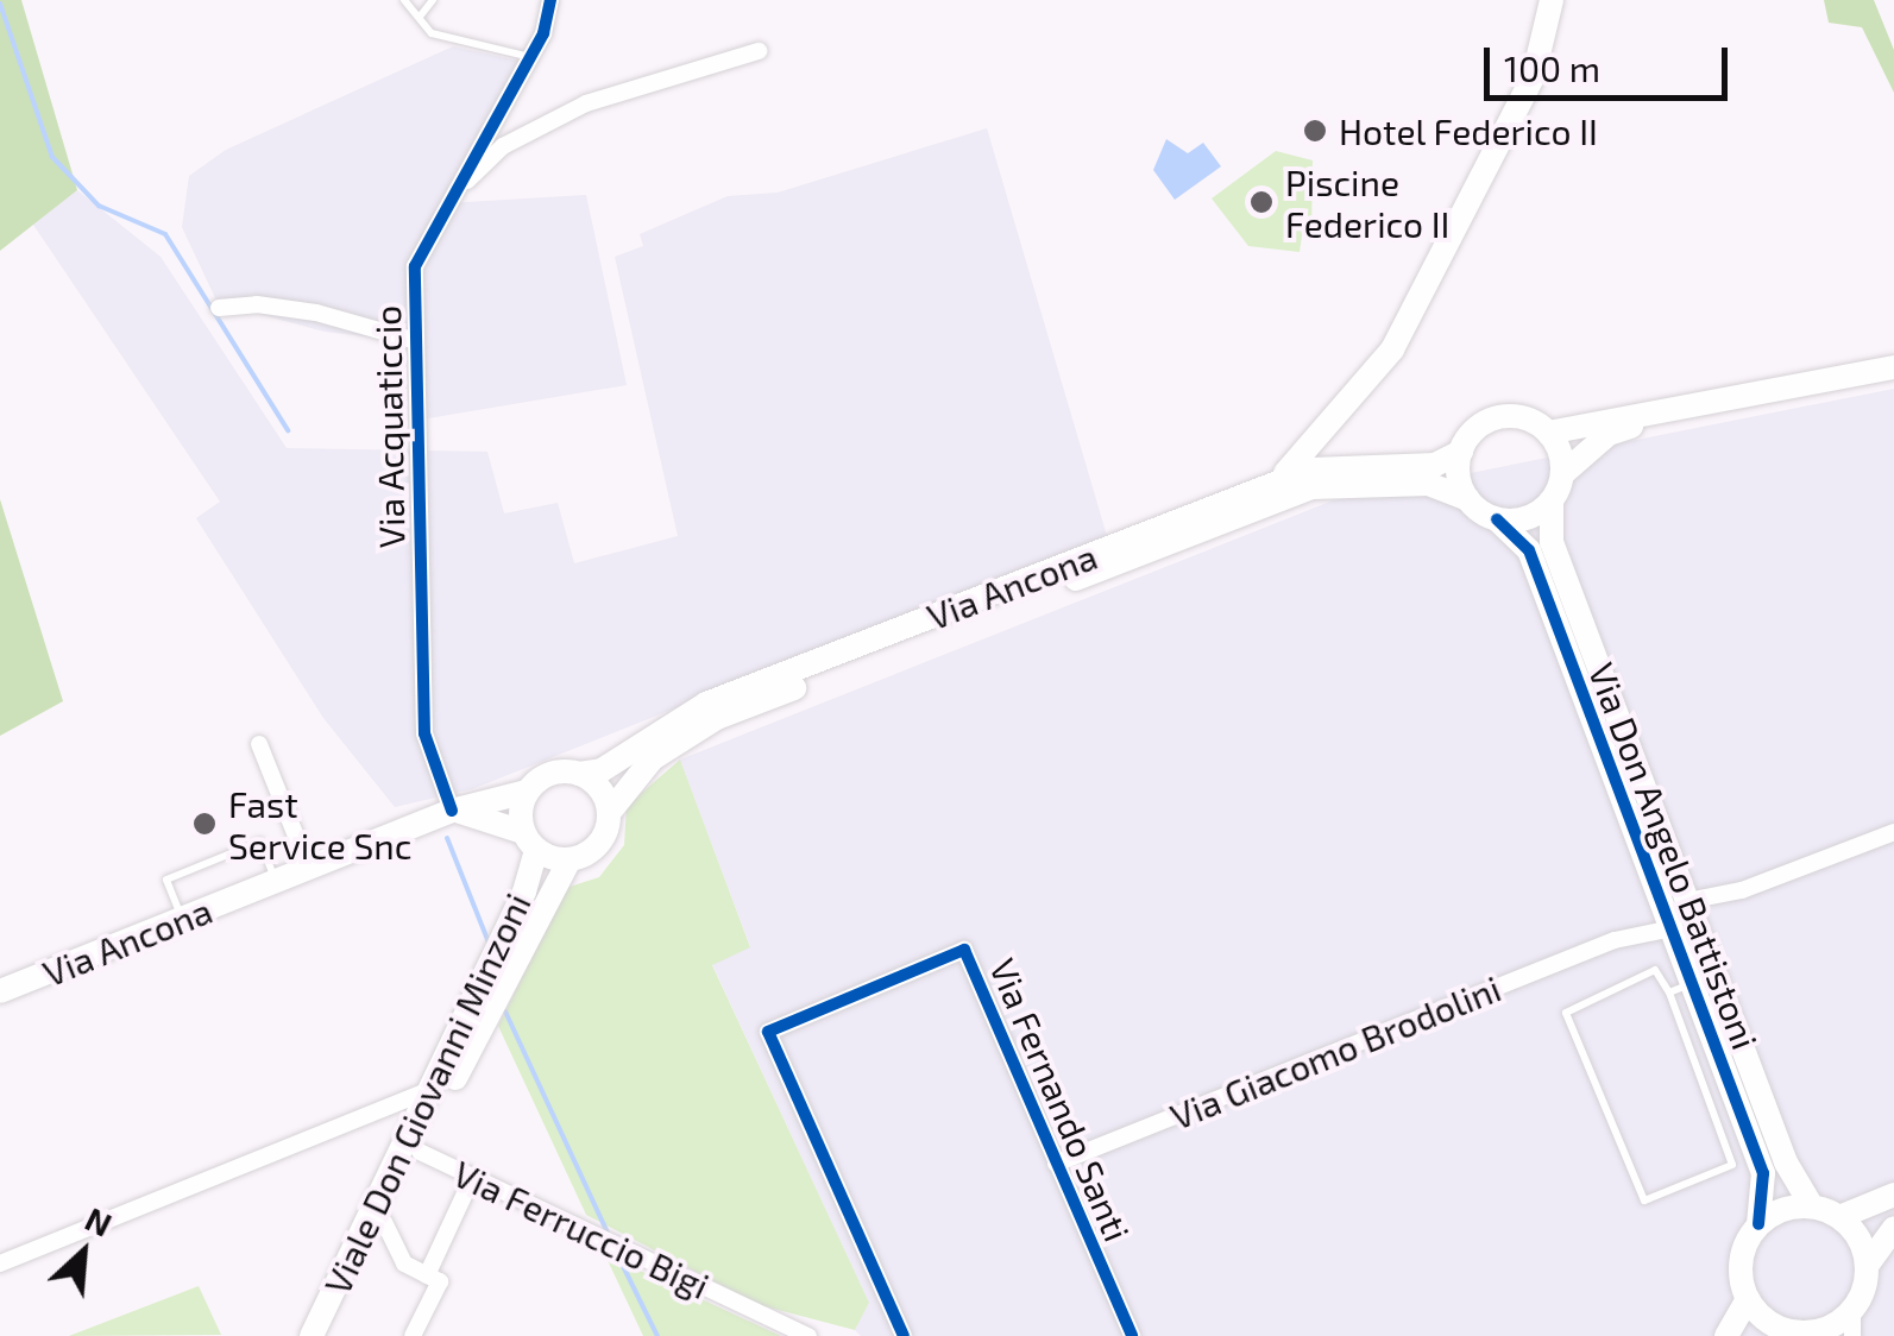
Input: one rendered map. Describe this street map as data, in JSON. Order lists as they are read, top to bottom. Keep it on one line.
{"streets":{"main road":["Via Ancona","Via Don Angelo Battistoni","Viale Don Giovanni Minzoni"],"street":["Via Acquaticcio","Via Giacomo Brodolini","Via Fernando Santi","Via Ferruccio Bigi"]},"crossings":[["Via Acquaticcio","Via Ancona"],["Via Ancona","Via Don Angelo Battistoni"],["Via Ancona","Viale Don Giovanni Minzoni"],["Via Don Angelo Battistoni","Via Giacomo Brodolini"],["Via Giacomo Brodolini","Via Fernando Santi"],["Viale Don Giovanni Minzoni","Via Ferruccio Bigi"]],"places":["Hotel Federico II","Piscine Federico II","Fast Service Snc"],"scale_bar":"100 m","north":"top right"}
